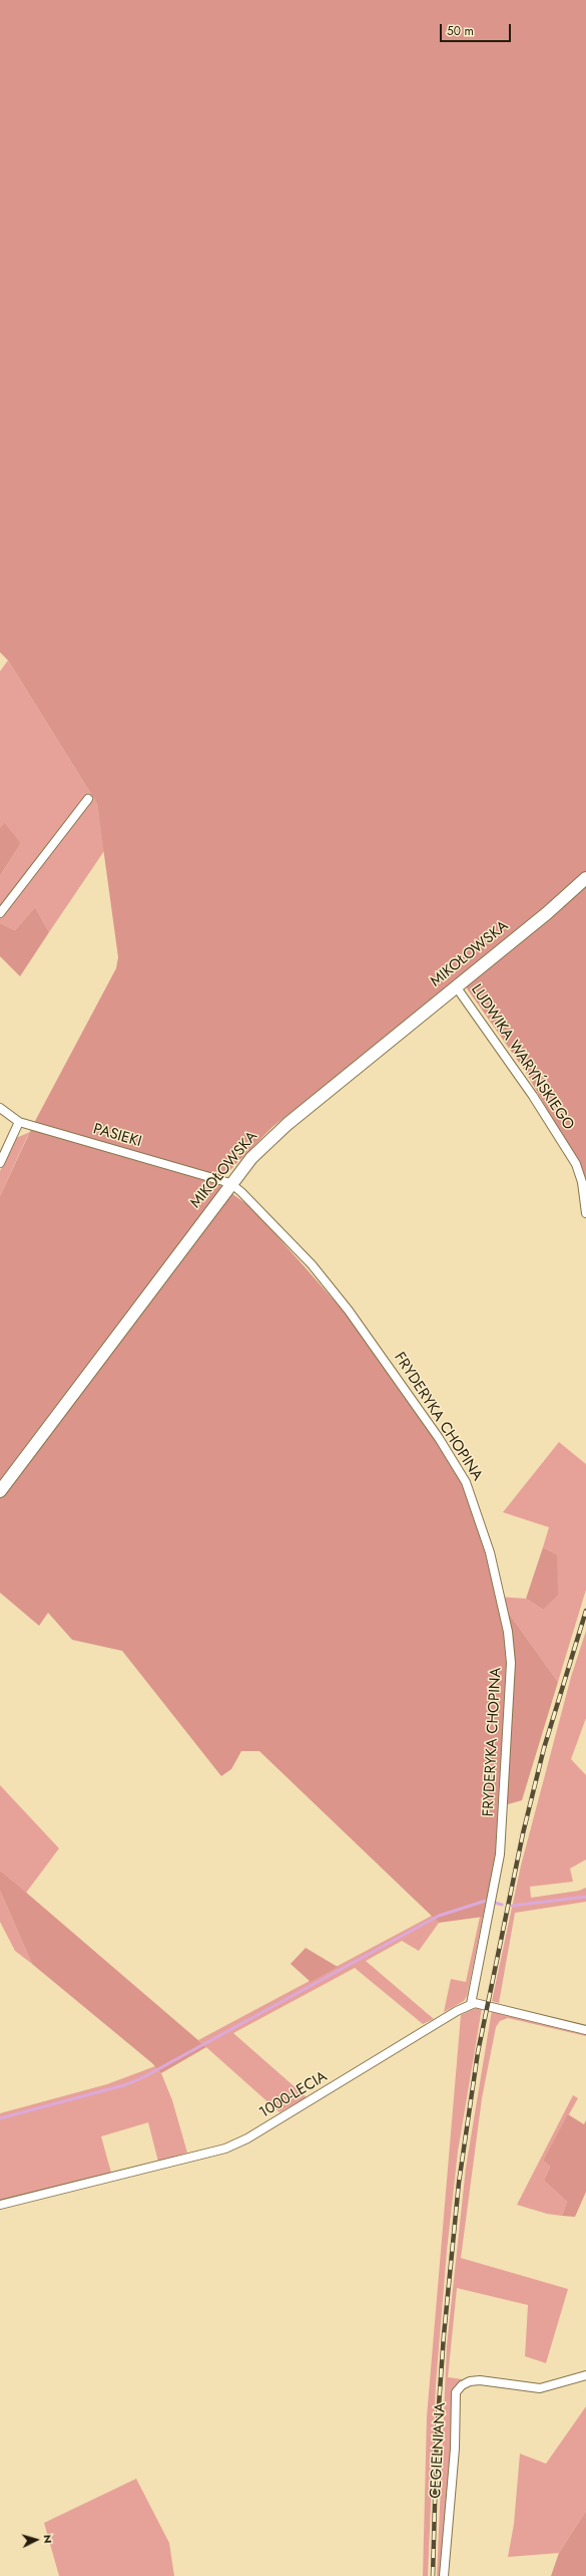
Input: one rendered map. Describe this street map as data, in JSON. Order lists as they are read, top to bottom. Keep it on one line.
{"streets":{"main road":["MIKOŁOWSKA"],"street":["LUDWIKA WARYŃSKIEGO","PASIEKI","FRYDERYKA CHOPINA","1000-LECIA","CEGIELNIANA"]},"crossings":[["MIKOŁOWSKA","LUDWIKA WARYŃSKIEGO"],["MIKOŁOWSKA","PASIEKI"],["MIKOŁOWSKA","FRYDERYKA CHOPINA"],["PASIEKI","FRYDERYKA CHOPINA"],["FRYDERYKA CHOPINA","1000-LECIA"]],"scale_bar":"50 m","north":"right"}
